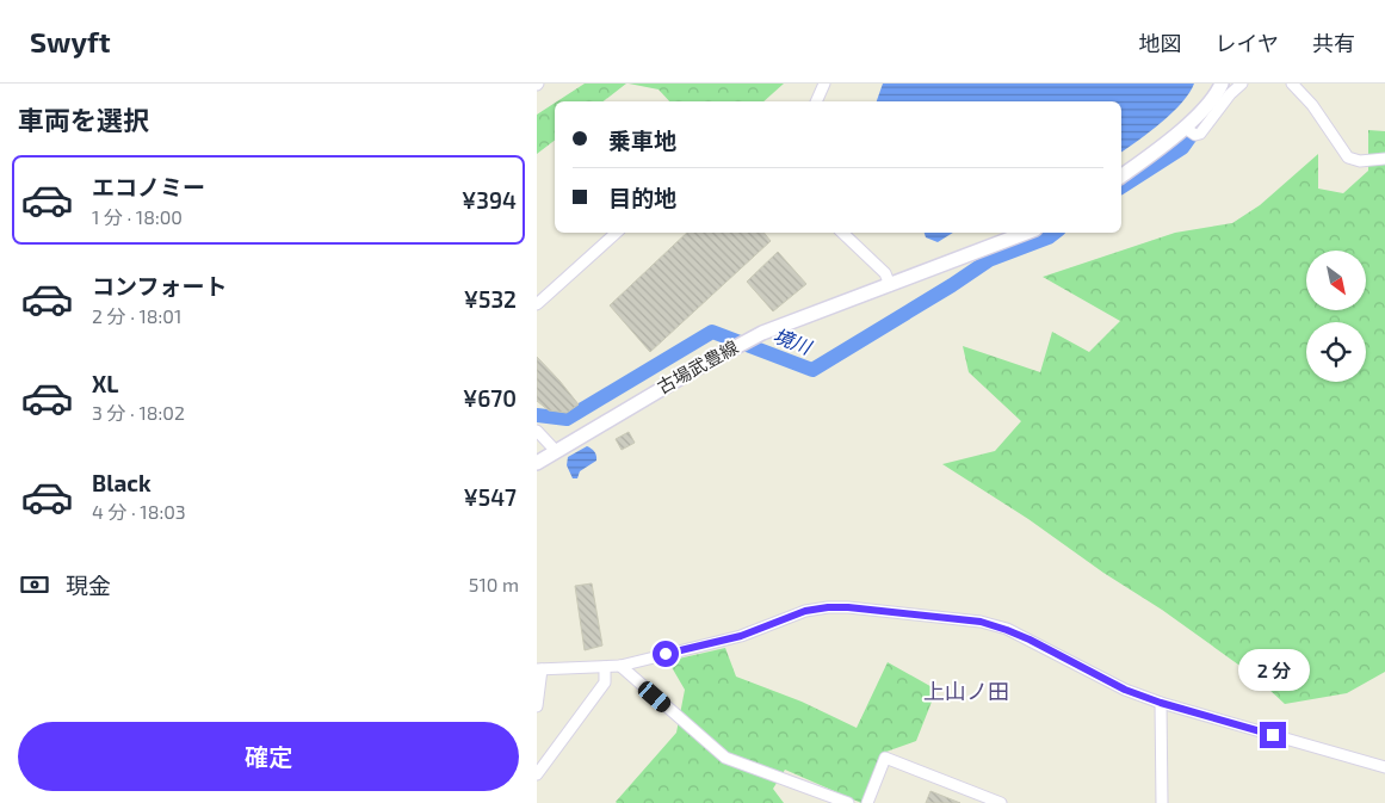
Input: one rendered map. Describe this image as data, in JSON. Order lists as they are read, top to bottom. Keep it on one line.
{"streets":{"main road":["古場武豊線"]},"districts":["上山ノ田"],"water":["境川"],"north":"bottom right","page":{"header":"Swyft","nav":["地図","レイヤ","共有"],"heading":"車両を選択","banner":["乗車地","目的地"],"list":[{"name":"エコノミー","note":"1 分 · 18:00","value":"¥394"},{"name":"コンフォート","note":"2 分 · 18:01","value":"¥532"},{"name":"XL","note":"3 分 · 18:02","value":"¥670"},{"name":"Black","note":"4 分 · 18:03","value":"¥547"}],"pay":["現金","510 m"],"bubble":"2 分","buttons":"確定"}}
